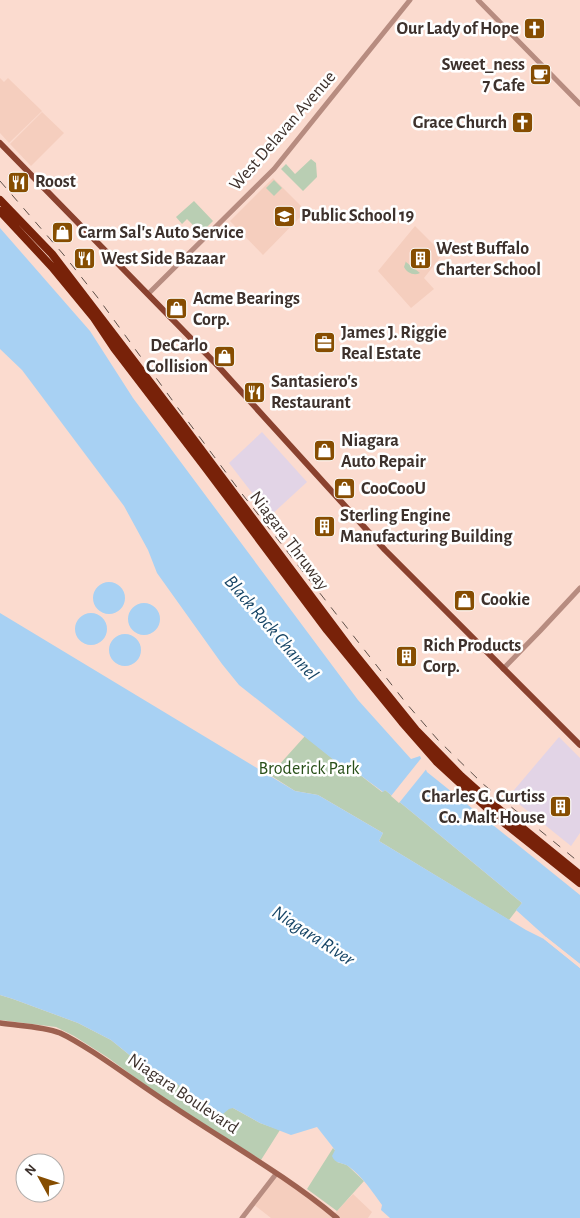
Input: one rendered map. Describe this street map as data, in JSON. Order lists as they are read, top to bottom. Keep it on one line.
{"streets":{"highway":["Niagara Thruway"],"main road":["Niagara Boulevard"],"street":["West Delavan Avenue"]},"water":["Black Rock Channel","Niagara River"],"parks":["Broderick Park"],"places":{"church":["Our Lady of Hope","Grace Church"],"cafe":["Sweet_ness 7 Cafe"],"restaurant":["Roost","West Side Bazaar","Santasiero's Restaurant"],"school or university":["Public School 19"],"shop":["Carm Sal's Auto Service","Acme Bearings Corp.","DeCarlo Collision","Niagara Auto Repair","CooCooU","Cookie"],"building":["West Buffalo Charter School","Sterling Engine Manufacturing Building","Rich Products Corp.","Charles G. Curtiss Co. Malt House"],"office":["James J. Riggie Real Estate"]},"north":"top left"}
